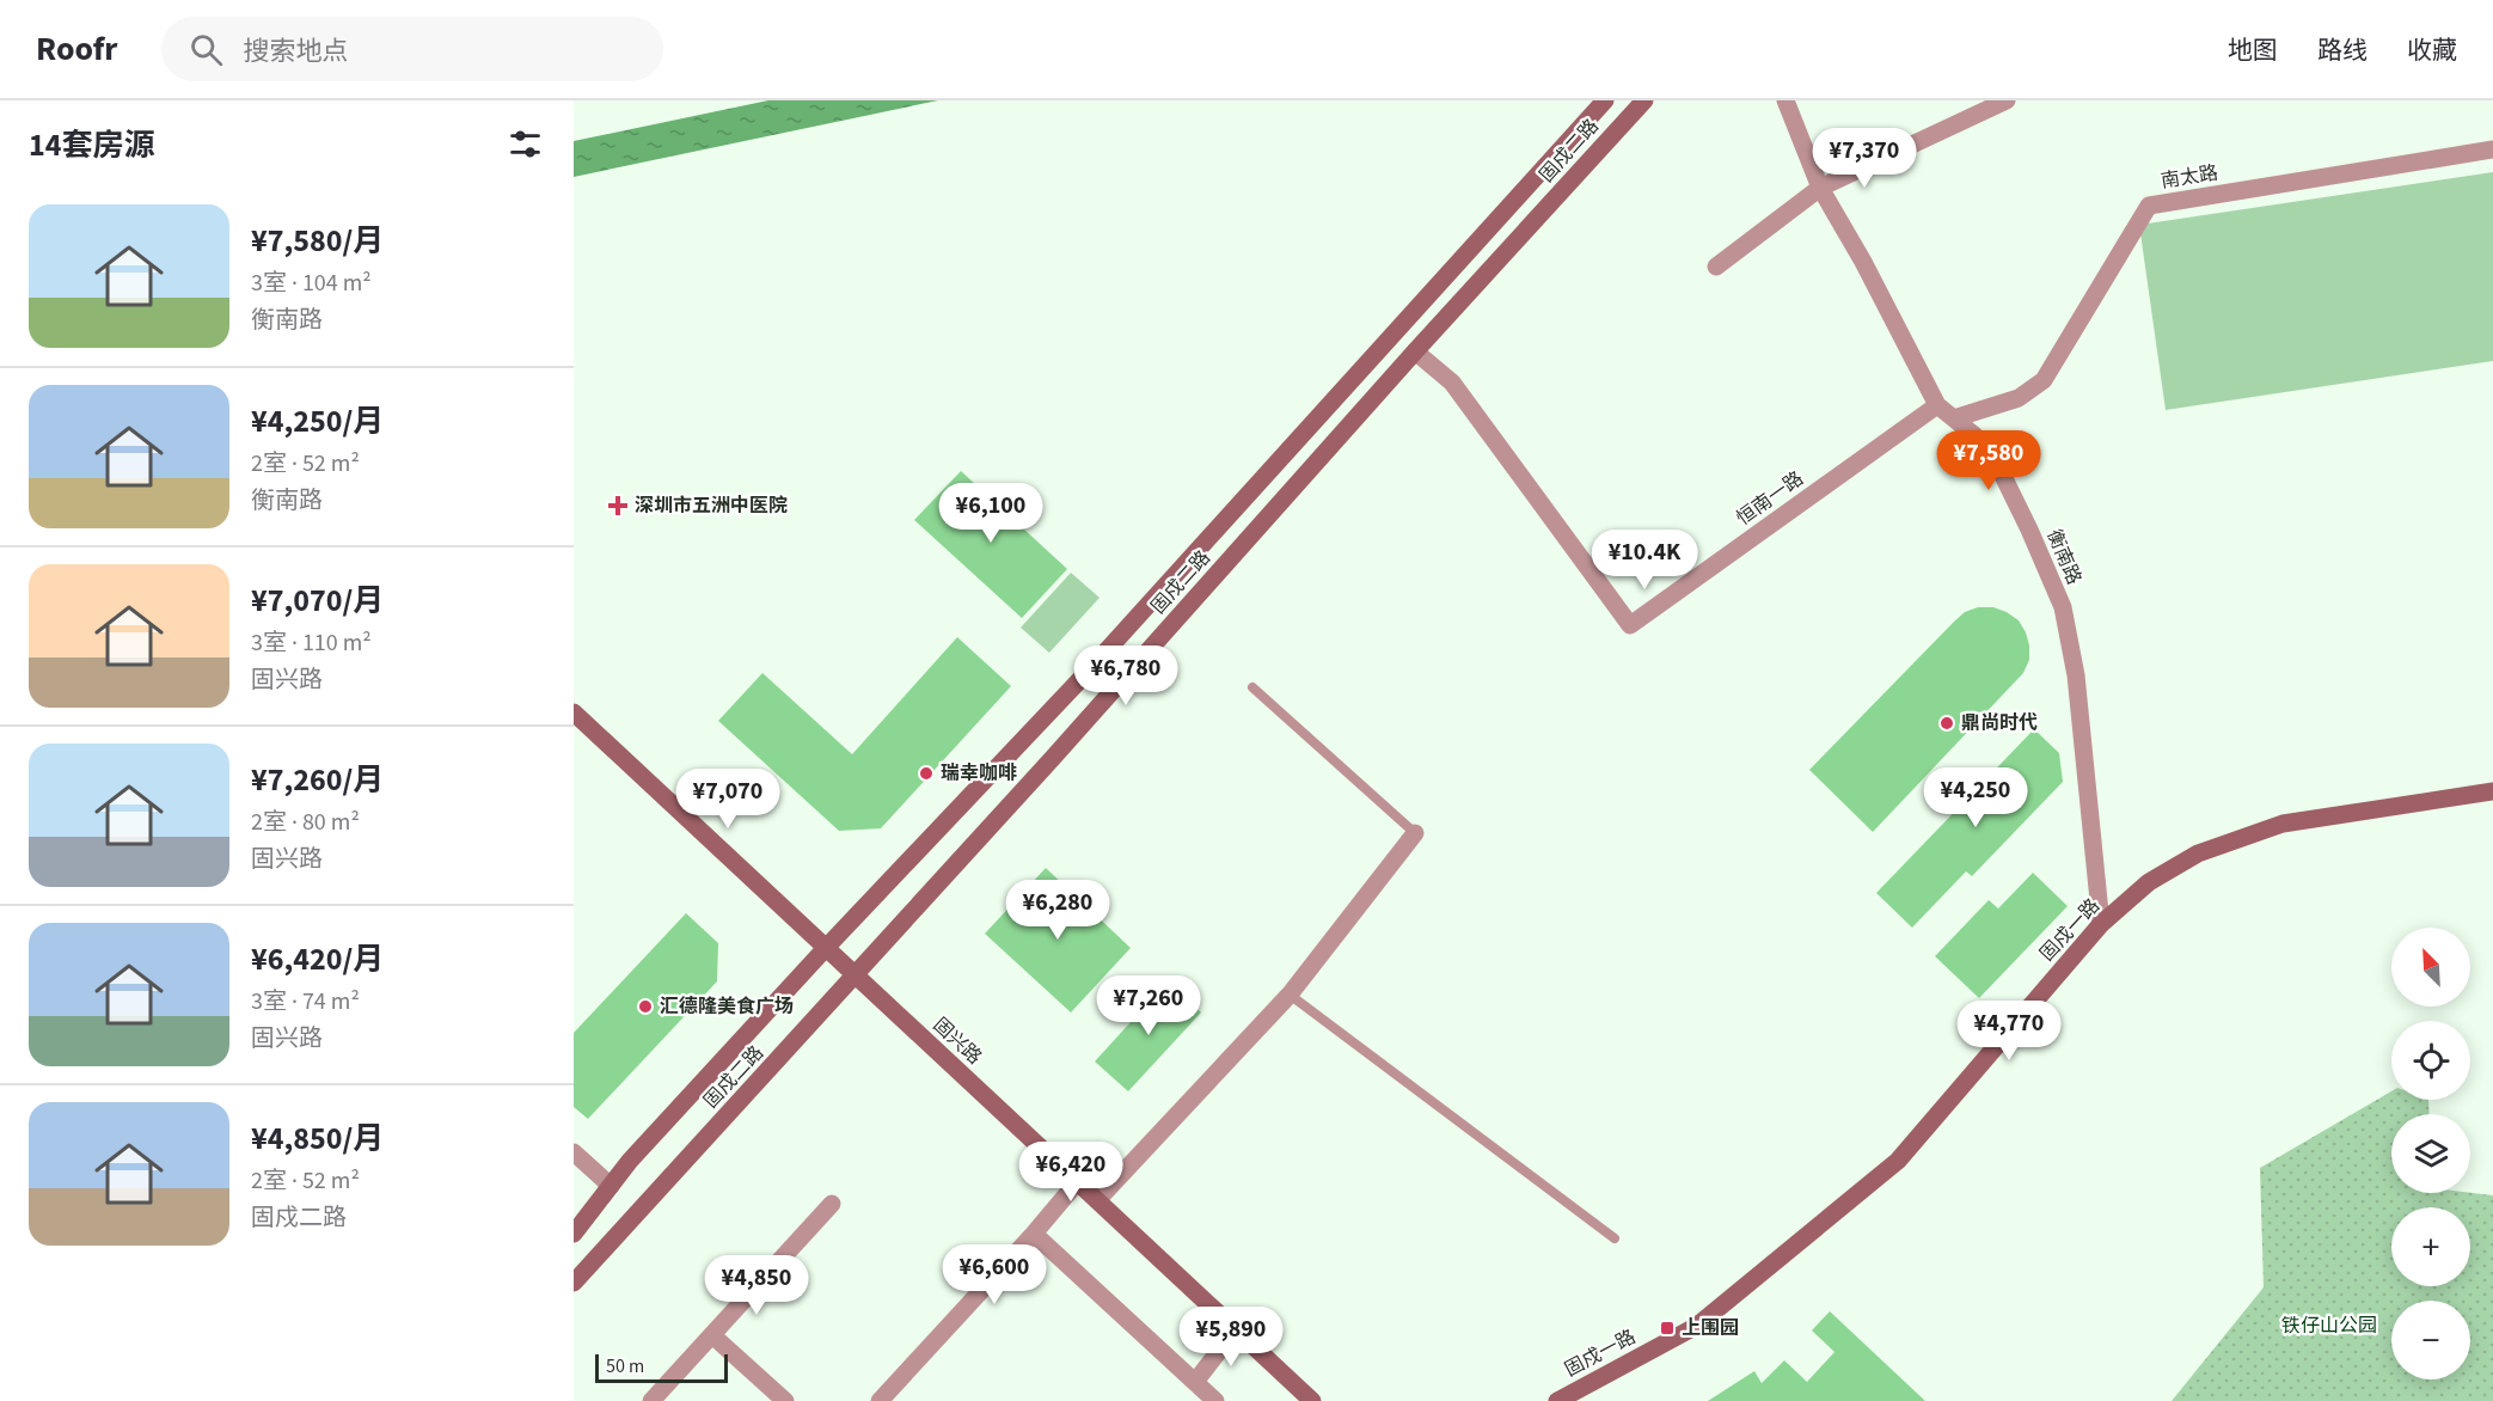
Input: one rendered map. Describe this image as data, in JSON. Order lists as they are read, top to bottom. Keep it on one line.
{"streets":{"street":["固戍二路","南太路","恒南一路","衡南路","固戍一路","固兴路"]},"crossings":[["固戍二路","恒南一路"],["固戍二路","固兴路"],["南太路","衡南路"],["恒南一路","衡南路"],["衡南路","固戍一路"]],"parks":["铁仔山公园"],"places":{"health":["深圳市五洲中医院"],"other":["鼎尚时代","瑞幸咖啡","汇德隆美食广场"],"transit":["上围园"]},"scale_bar":"50 m","north":"top left","page":{"header":"Roofr","search":"搜索地点","nav":["地图","路线","收藏"],"heading":"14套房源","price":["¥7,370","¥7,580","¥6,100","¥10.4K","¥6,780","¥4,250","¥7,070","¥6,280","¥7,260","¥4,770","¥6,420","¥6,600","¥4,850","¥5,890"],"list":[{"name":"¥7,580/月","note":"3室 · 104 m² · 衡南路"},{"name":"¥4,250/月","note":"2室 · 52 m² · 衡南路"},{"name":"¥7,070/月","note":"3室 · 110 m² · 固兴路"},{"name":"¥7,260/月","note":"2室 · 80 m² · 固兴路"},{"name":"¥6,420/月","note":"3室 · 74 m² · 固兴路"},{"name":"¥4,850/月","note":"2室 · 52 m² · 固戍二路"}],"map_buttons":["+","−"],"scale":"50 m"}}
